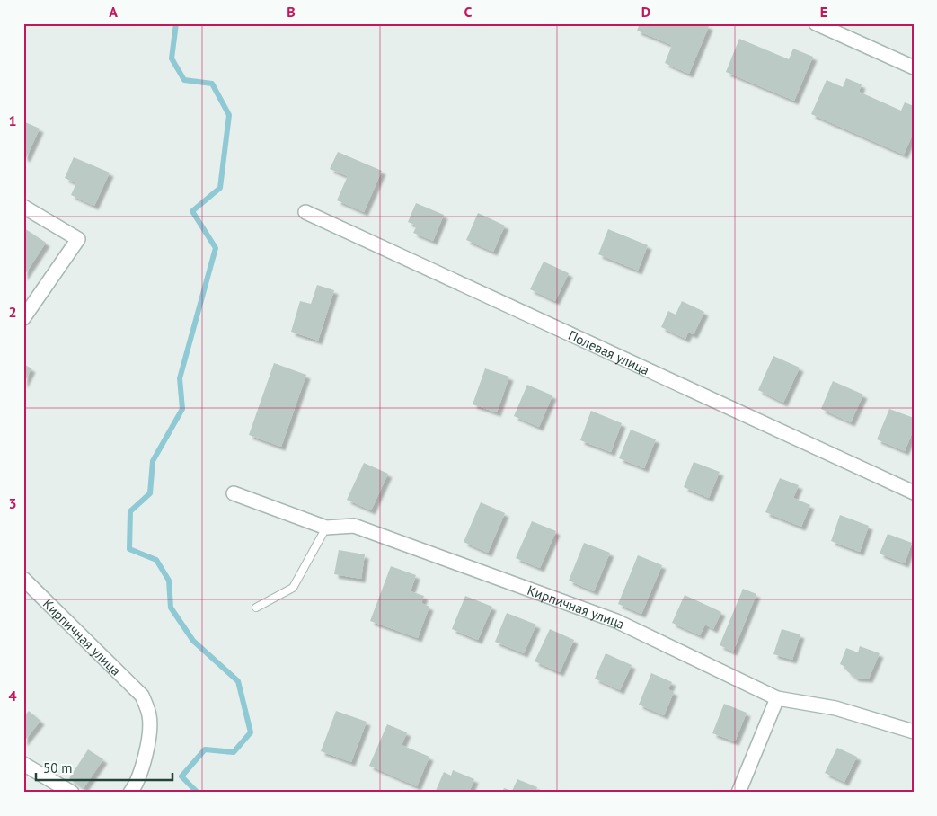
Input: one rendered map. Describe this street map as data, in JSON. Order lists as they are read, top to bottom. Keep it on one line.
{"streets":{"street":["Полевая улица","Кирпичная улица"]},"scale_bar":"50 m","grid":{"columns":["A","B","C","D","E"],"rows":["1","2","3","4"]}}
